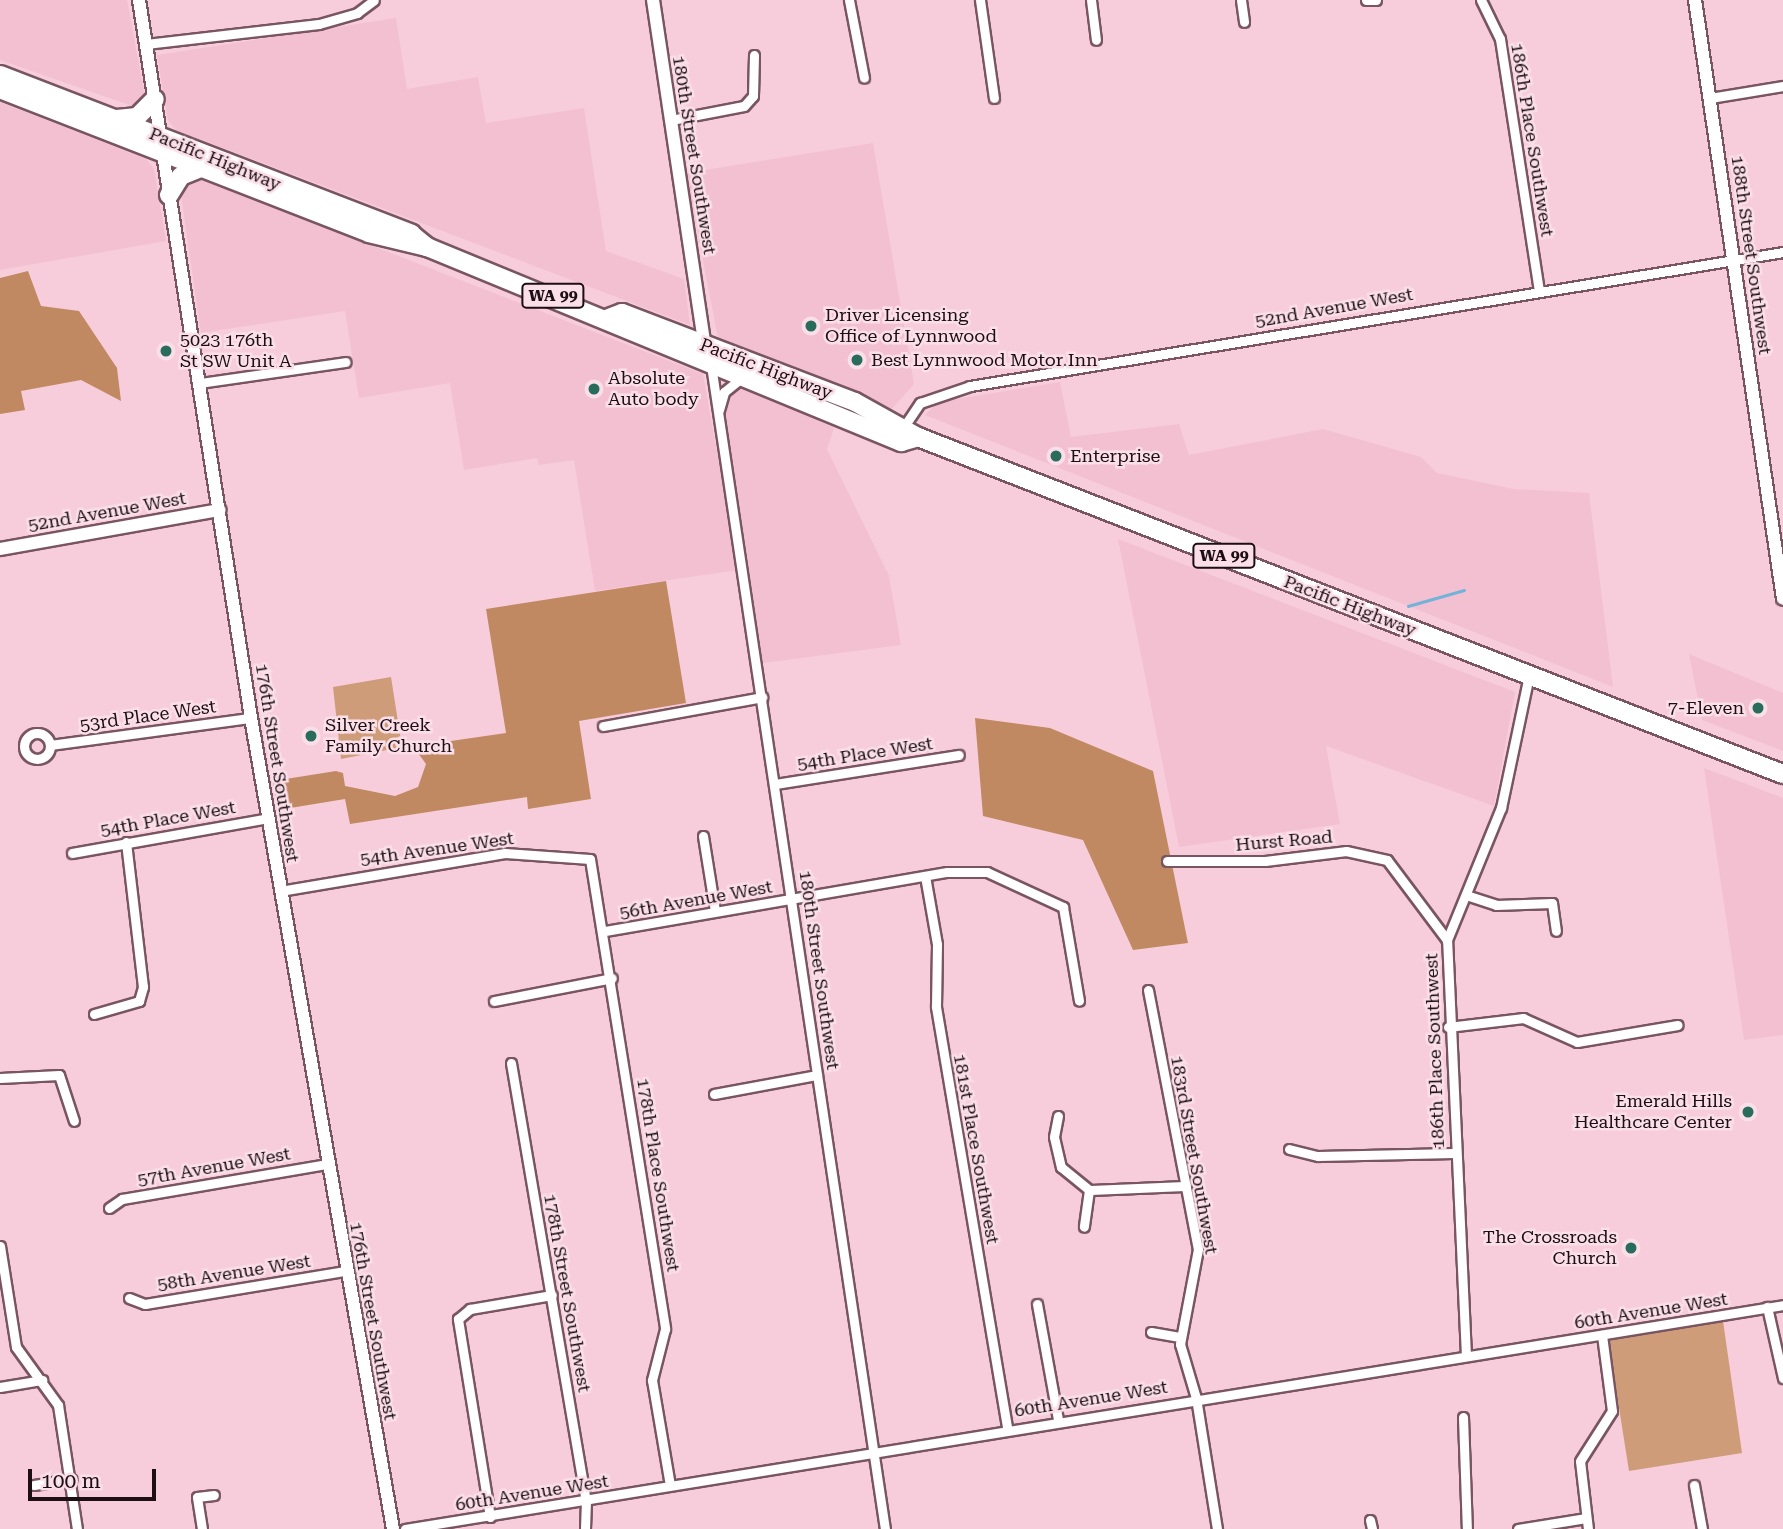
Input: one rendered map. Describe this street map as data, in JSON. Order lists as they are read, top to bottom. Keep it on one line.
{"streets":{"highway":["Pacific Highway","WA 99"],"street":["186th Place Southwest","180th Street Southwest","188th Street Southwest","52nd Avenue West","53rd Place West","54th Place West","176th Street Southwest","Hurst Road","54th Avenue West","56th Avenue West","181st Place Southwest","183rd Street Southwest","57th Avenue West","178th Place Southwest","58th Avenue West","178th Street Southwest","60th Avenue West"]},"crossings":[["186th Place Southwest","Pacific Highway"],["186th Place Southwest","52nd Avenue West"],["186th Place Southwest","Hurst Road"],["186th Place Southwest","60th Avenue West"],["180th Street Southwest","Pacific Highway"],["180th Street Southwest","54th Place West"],["180th Street Southwest","56th Avenue West"],["180th Street Southwest","60th Avenue West"],["Pacific Highway","52nd Avenue West"],["Pacific Highway","176th Street Southwest"],["188th Street Southwest","52nd Avenue West"],["52nd Avenue West","176th Street Southwest"],["53rd Place West","176th Street Southwest"],["54th Place West","176th Street Southwest"],["176th Street Southwest","54th Avenue West"],["176th Street Southwest","57th Avenue West"],["176th Street Southwest","58th Avenue West"],["54th Avenue West","178th Place Southwest"],["56th Avenue West","181st Place Southwest"],["56th Avenue West","178th Place Southwest"],["181st Place Southwest","60th Avenue West"],["183rd Street Southwest","60th Avenue West"],["178th Place Southwest","60th Avenue West"],["178th Street Southwest","60th Avenue West"]],"places":["Driver Licensing Office of Lynnwood","5023 176th St SW Unit A","Best Lynnwood Motor Inn","Absolute Auto body","Enterprise","7-Eleven","Silver Creek Family Church","Emerald Hills Healthcare Center","The Crossroads Church"],"scale_bar":"100 m"}
